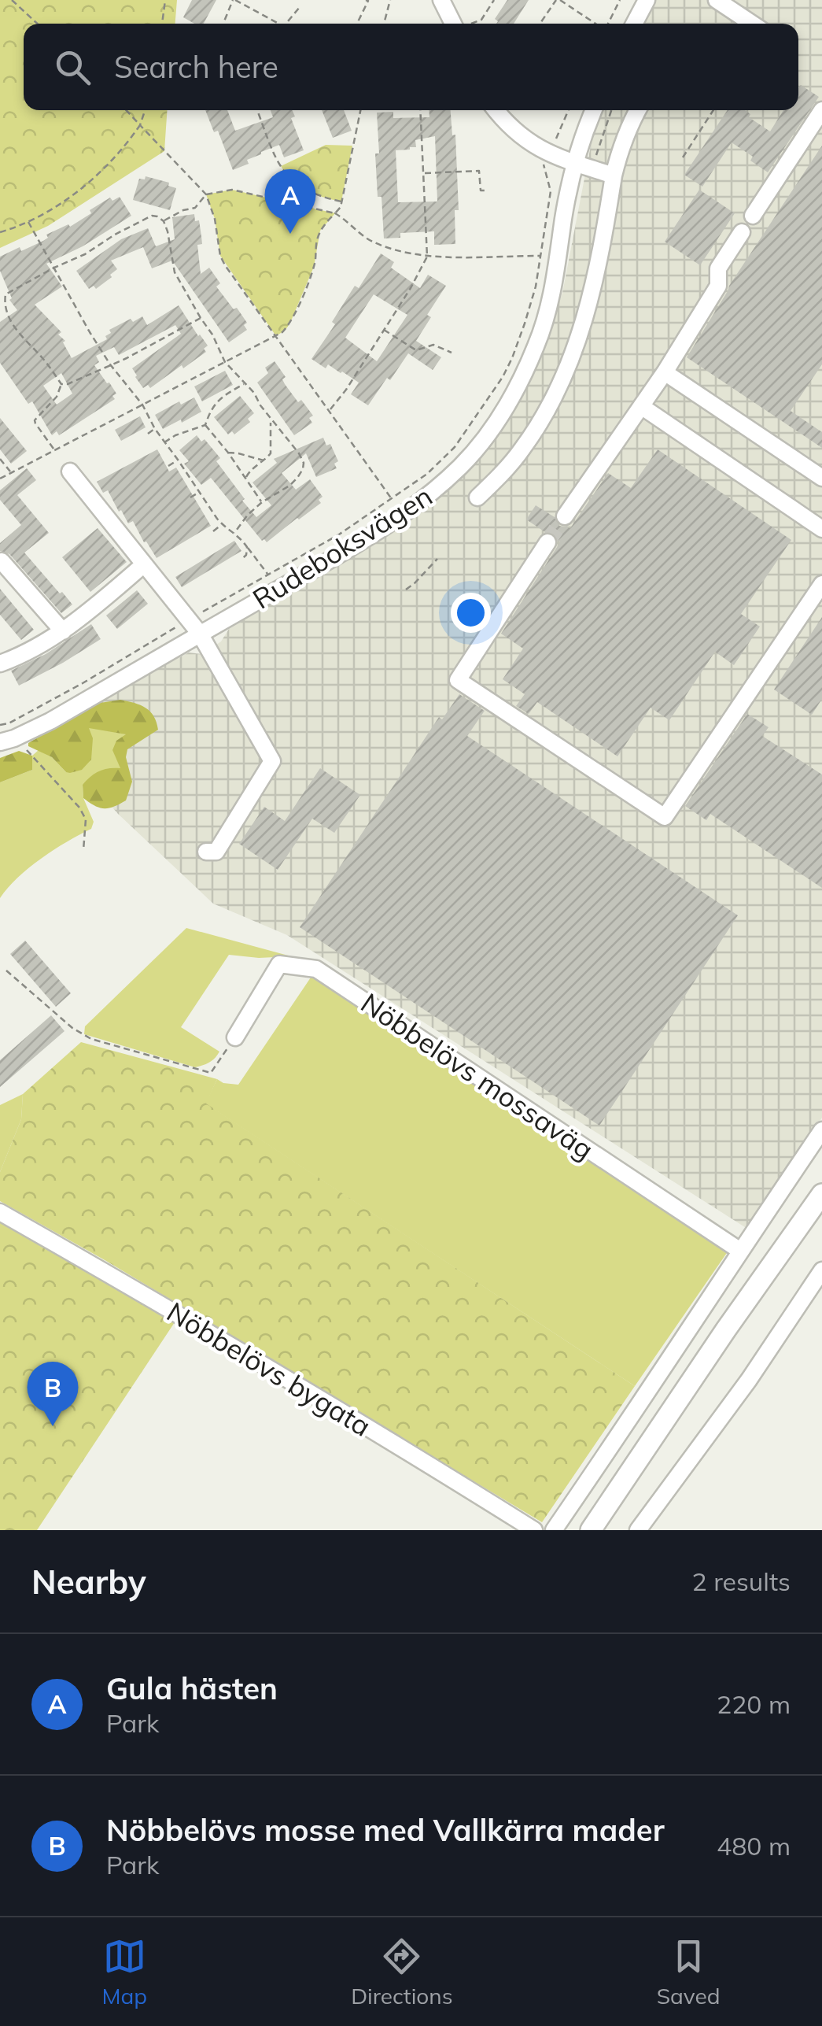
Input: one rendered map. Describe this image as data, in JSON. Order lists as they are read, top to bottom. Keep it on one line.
{"streets":{"street":["Rudeboksvägen","Nöbbelövs mossaväg","Nöbbelövs bygata"]},"page":{"search":"Search here","pins":["A","B"],"heading":["Nearby","2 results"],"list":[{"mark":"A","name":"Gula hästen","note":"Park","value":"220 m"},{"mark":"B","name":"Nöbbelövs mosse med Vallkärra mader","note":"Park","value":"480 m"}],"nav":["Map","Directions","Saved"]}}
